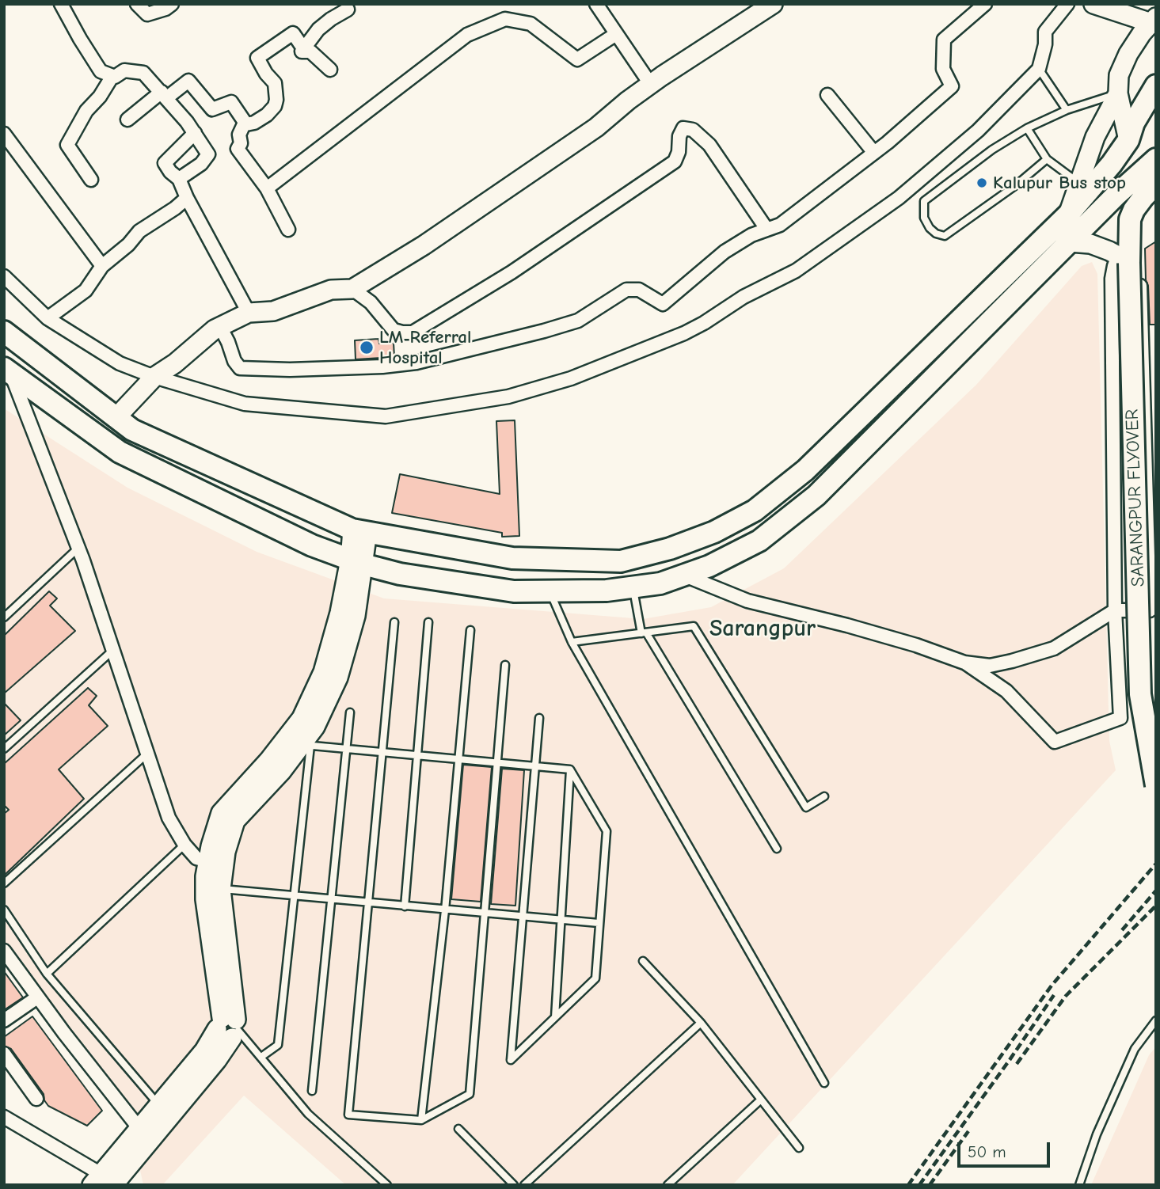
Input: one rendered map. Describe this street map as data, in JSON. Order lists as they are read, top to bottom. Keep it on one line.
{"streets":{"main road":["SARANGPUR FLYOVER"]},"districts":["Sarangpur"],"places":["Kalupur Bus stop","LM Referral Hospital"],"scale_bar":"50 m"}
